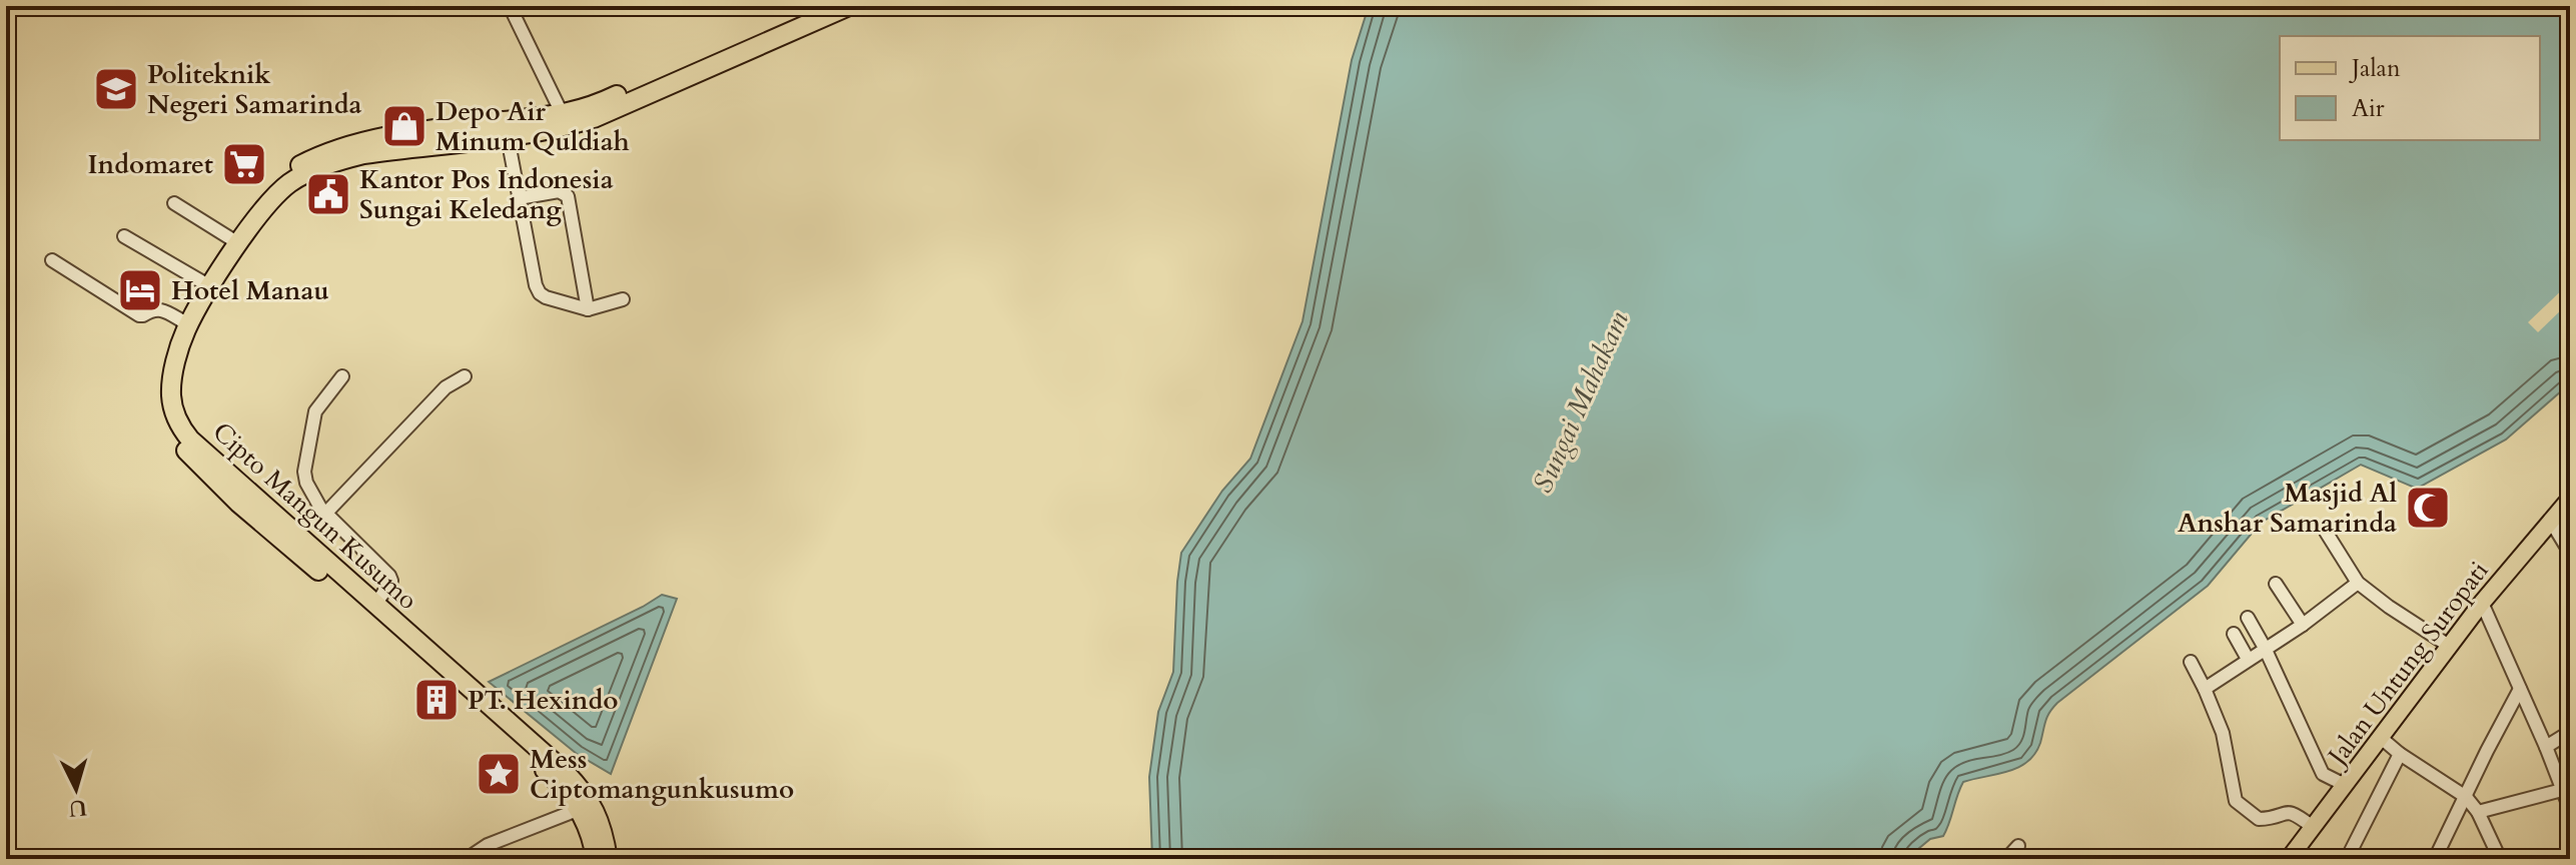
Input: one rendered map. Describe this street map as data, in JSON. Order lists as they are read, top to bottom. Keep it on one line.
{"streets":{"highway":["Cipto Mangun Kusumo"],"main road":["Jalan Untung Suropati"]},"water":["Sungai Mahakam"],"places":{"school or university":["Politeknik Negeri Samarinda"],"shop":["Depo Air Minum Quldiah"],"supermarket":["Indomaret"],"public building":["Kantor Pos Indonesia Sungai Keledang"],"hotel":["Hotel Manau"],"mosque":["Masjid Al Anshar Samarinda"],"building":["PT. Hexindo"],"place":["Mess Ciptomangunkusumo"]},"legend":["Jalan","Air"],"north":"bottom"}
